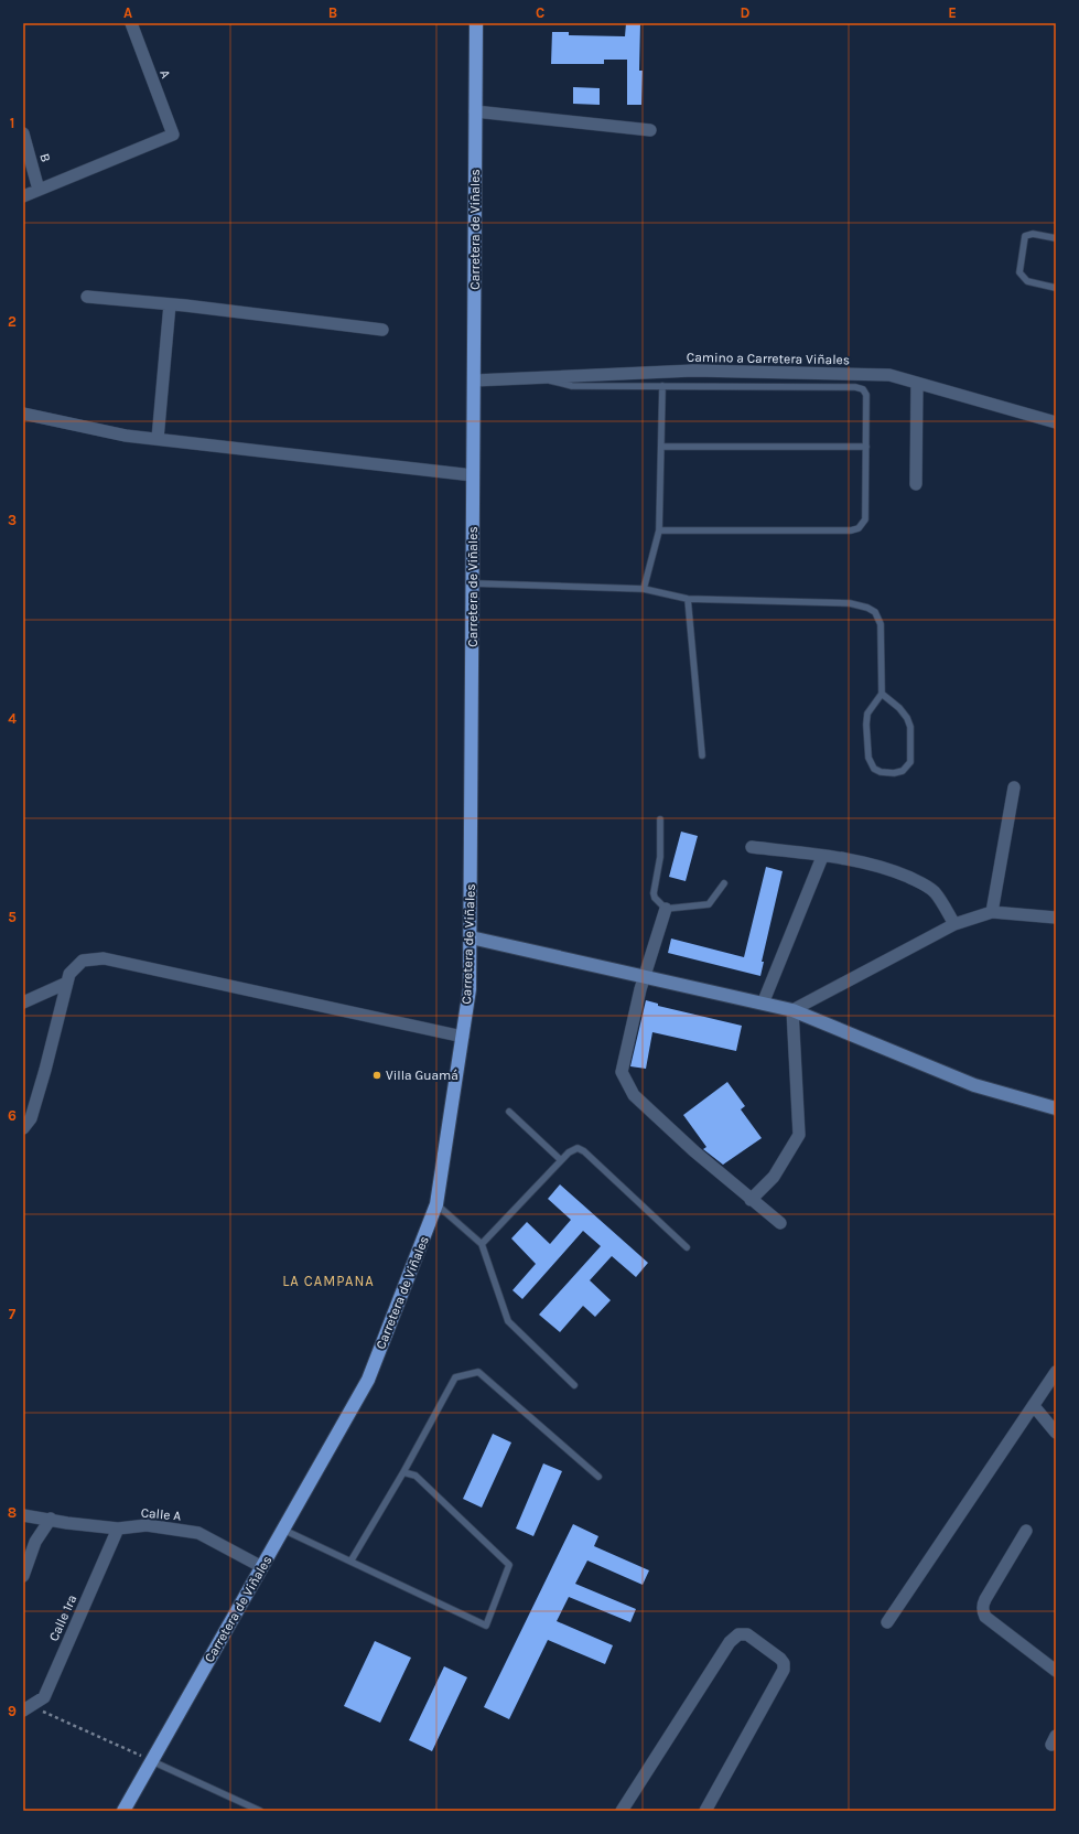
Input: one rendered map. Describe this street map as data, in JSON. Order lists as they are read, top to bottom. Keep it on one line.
{"streets":{"main road":["Carretera de Viñales"],"street":["A","B","Camino a Carretera Viñales","Calle A","Calle 1ra"]},"crossings":[["A","B"],["Carretera de Viñales","Camino a Carretera Viñales"],["Carretera de Viñales","Calle A"],["Calle A","Calle 1ra"]],"districts":["LA CAMPANA"],"places":["Villa Guamá"],"grid":{"columns":["A","B","C","D","E"],"rows":["1","2","3","4","5","6","7","8","9"]}}
